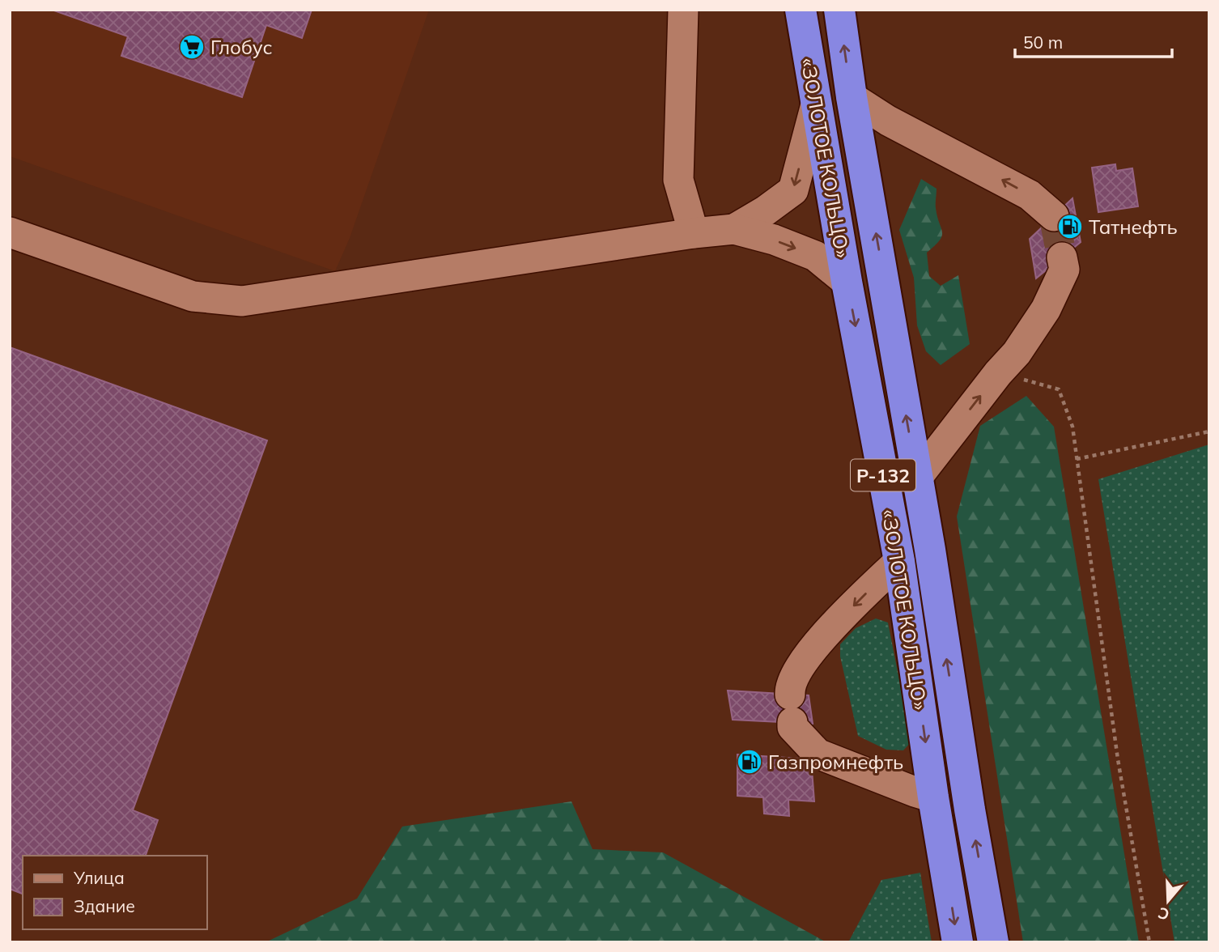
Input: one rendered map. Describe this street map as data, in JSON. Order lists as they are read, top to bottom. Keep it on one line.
{"streets":{"highway":["«ЗОЛОТОЕ КОЛЬЦО»","Р-132"]},"places":{"supermarket":["Глобус"],"fuel station":["Татнефть","Газпромнефть"]},"legend":["Улица","Здание"],"scale_bar":"50 m","north":"bottom"}
